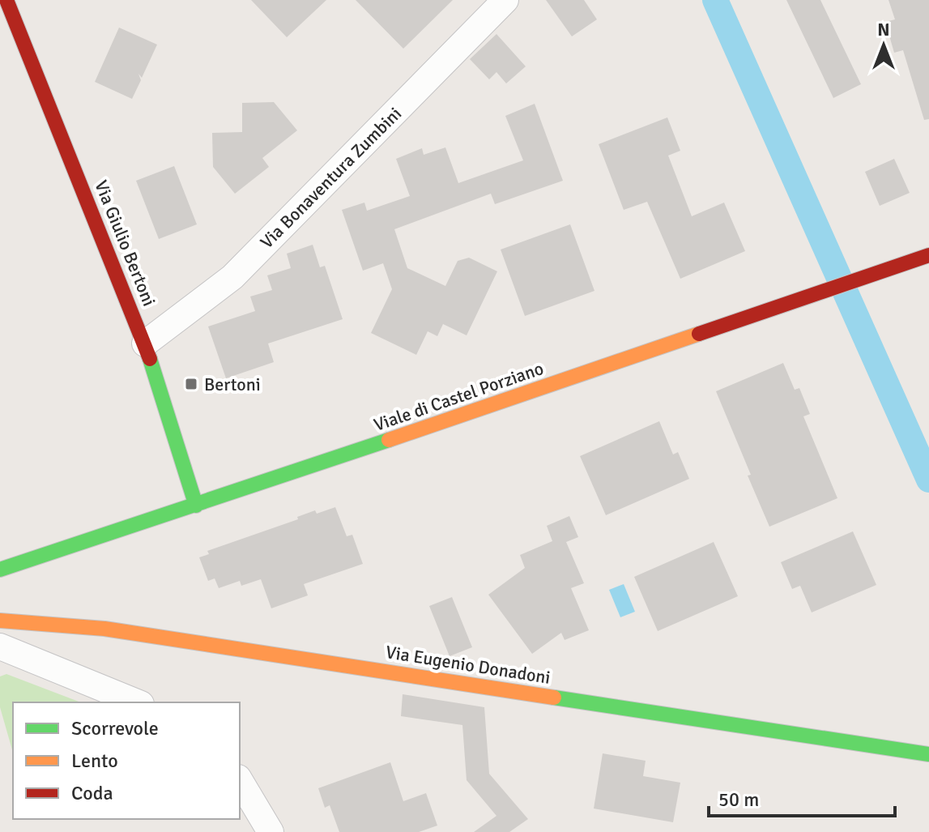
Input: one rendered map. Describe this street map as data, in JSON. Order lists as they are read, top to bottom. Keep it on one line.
{"streets":{"street":["Via Bonaventura Zumbini","Via Giulio Bertoni","Viale di Castel Porziano","Via Eugenio Donadoni"]},"crossings":[["Via Bonaventura Zumbini","Via Giulio Bertoni"],["Via Giulio Bertoni","Viale di Castel Porziano"]],"places":{"transit":["Bertoni"]},"legend":["Scorrevole","Lento","Coda"],"scale_bar":"50 m","north":"top"}
